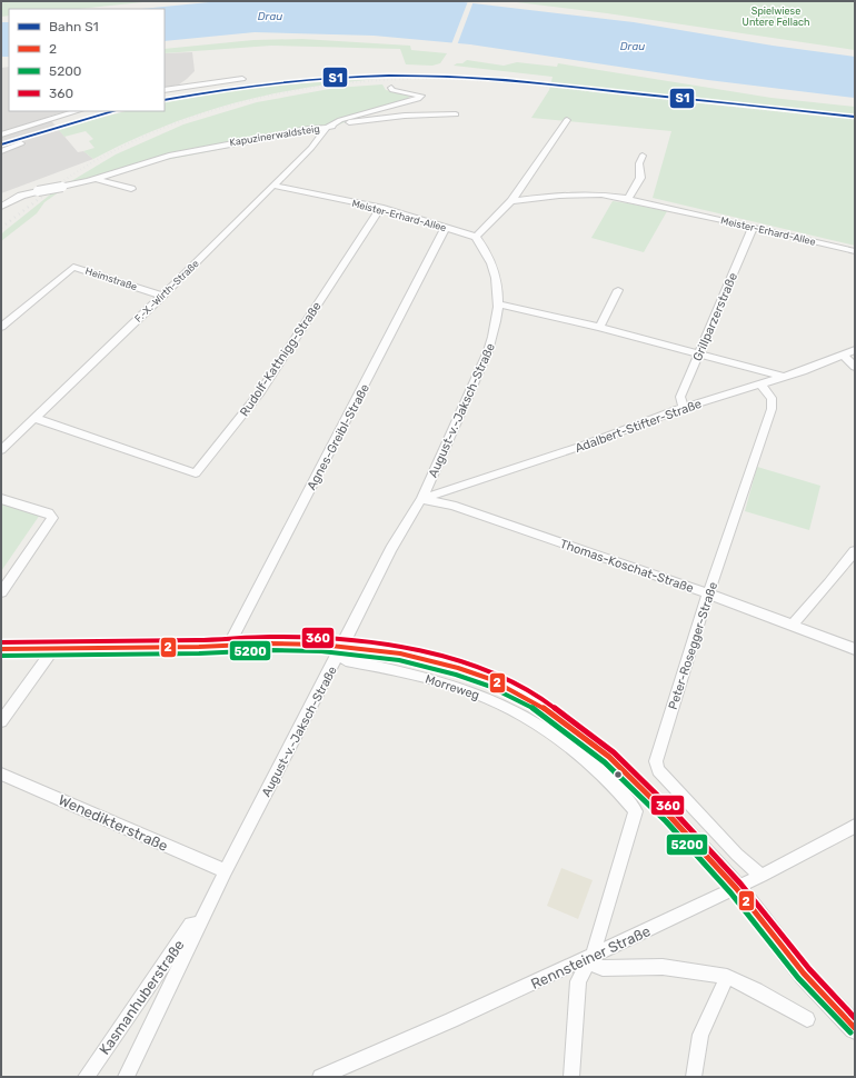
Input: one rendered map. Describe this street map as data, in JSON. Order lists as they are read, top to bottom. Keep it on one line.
{"streets":{"street":["Kapuzinerwaldsteig","Meister-Erhard-Allee","Heimstraße","F.-X.-Wirth-Straße","Grillparzerstraße","Rudolf-Kattnigg-Straße","August-v.-Jaksch-Straße","Adalbert-Stifter-Straße","Agnes-Greibl-Straße","Thomas-Koschat-Straße","Peter-Rosegger-Straße","Morreweg","Wenedikterstraße","Rennsteiner Straße","Kasmanhuberstraße"]},"crossings":[["Kapuzinerwaldsteig","F.-X.-Wirth-Straße"],["Meister-Erhard-Allee","F.-X.-Wirth-Straße"],["Meister-Erhard-Allee","Grillparzerstraße"],["Meister-Erhard-Allee","Rudolf-Kattnigg-Straße"],["Meister-Erhard-Allee","August-v.-Jaksch-Straße"],["Meister-Erhard-Allee","Agnes-Greibl-Straße"],["Heimstraße","F.-X.-Wirth-Straße"],["F.-X.-Wirth-Straße","Rudolf-Kattnigg-Straße"],["Grillparzerstraße","Adalbert-Stifter-Straße"],["August-v.-Jaksch-Straße","Adalbert-Stifter-Straße"],["August-v.-Jaksch-Straße","Thomas-Koschat-Straße"],["August-v.-Jaksch-Straße","Morreweg"],["August-v.-Jaksch-Straße","Wenedikterstraße"],["August-v.-Jaksch-Straße","Kasmanhuberstraße"],["Adalbert-Stifter-Straße","Thomas-Koschat-Straße"],["Adalbert-Stifter-Straße","Peter-Rosegger-Straße"],["Thomas-Koschat-Straße","Peter-Rosegger-Straße"],["Peter-Rosegger-Straße","Rennsteiner Straße"],["Morreweg","Rennsteiner Straße"]],"water":["Drau"],"parks":["Spielwiese Untere Fellach"],"lines":["rail line S1","transit line 360","transit line 2","transit line 5200"],"legend":["Bahn S1","2","5200","360"]}
